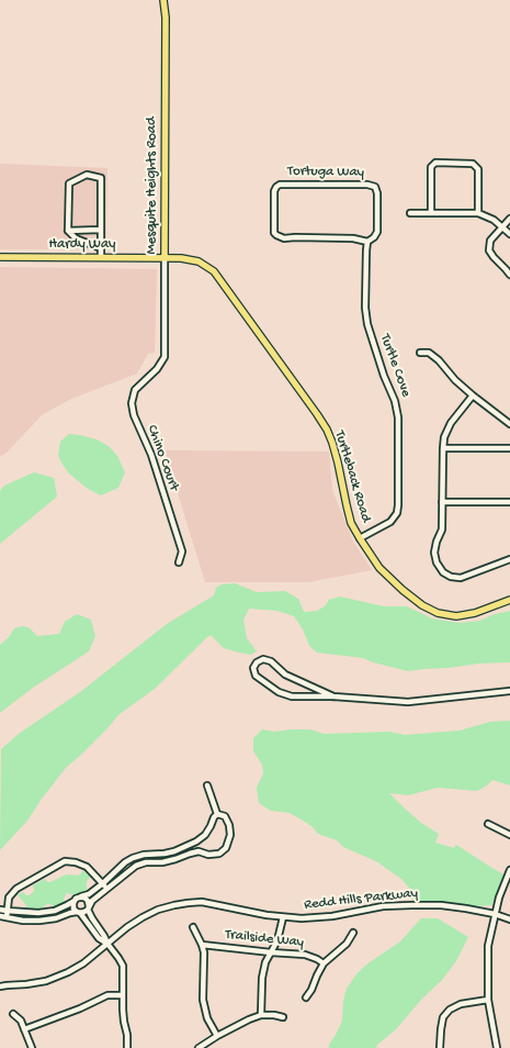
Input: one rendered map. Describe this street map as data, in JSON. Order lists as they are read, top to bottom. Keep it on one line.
{"streets":{"main road":["Mesquite Heights Road","Hardy Way","Turtleback Road"],"street":["Tortuga Way","Turtle Cove","Chino Court","Redd Hills Parkway","Trailside Way"]},"crossings":[["Tortuga Way","Turtle Cove"],["Mesquite Heights Road","Hardy Way"],["Mesquite Heights Road","Chino Court"],["Mesquite Heights Road","Turtleback Road"],["Hardy Way","Turtleback Road"],["Turtle Cove","Turtleback Road"]]}
